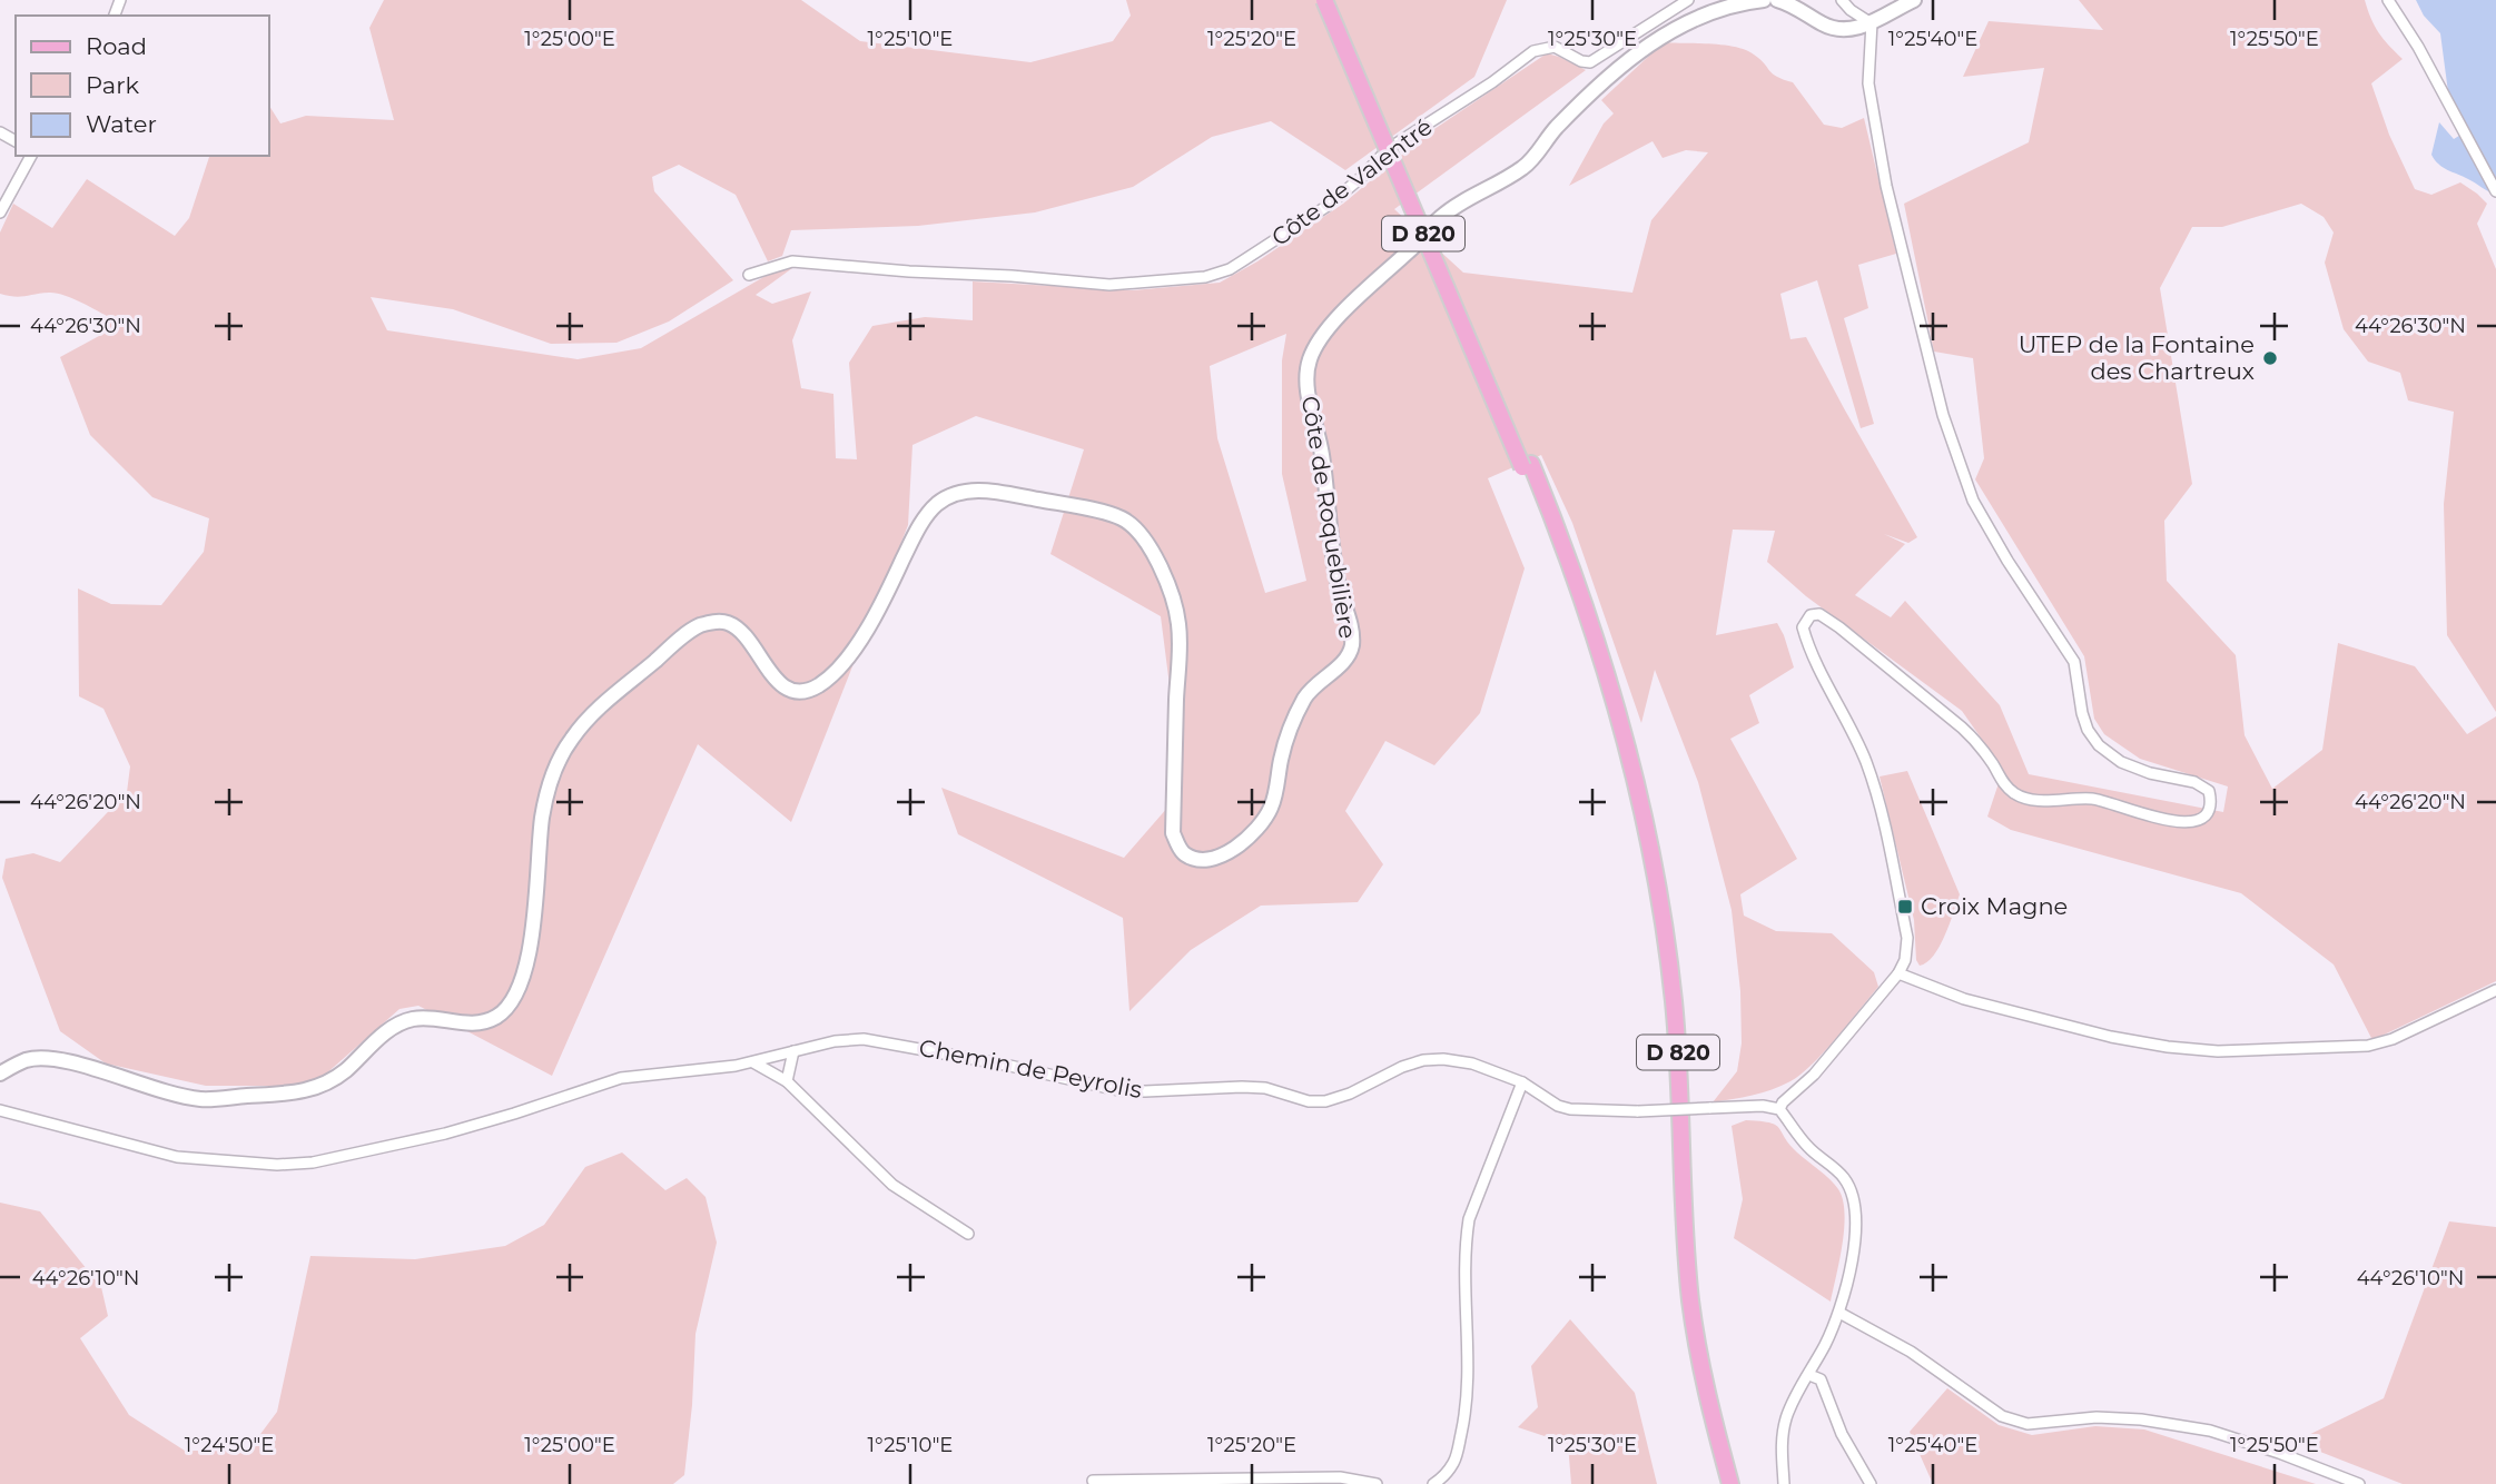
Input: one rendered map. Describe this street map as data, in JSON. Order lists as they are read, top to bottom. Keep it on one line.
{"streets":{"main road":["D 820"],"street":["Côte de Valentré","Côte de Roquebilière","Chemin de Peyrolis"]},"places":{"other":["UTEP de la Fontaine des Chartreux"],"transit":["Croix Magne"]},"legend":["Road","Park","Water"],"coordinates":["1°25'00\"E","1°25'10\"E","1°25'20\"E","1°25'30\"E","1°25'40\"E","1°25'50\"E","44°26'30\"N","44°26'20\"N","44°26'10\"N","1°24'50\"E"]}
